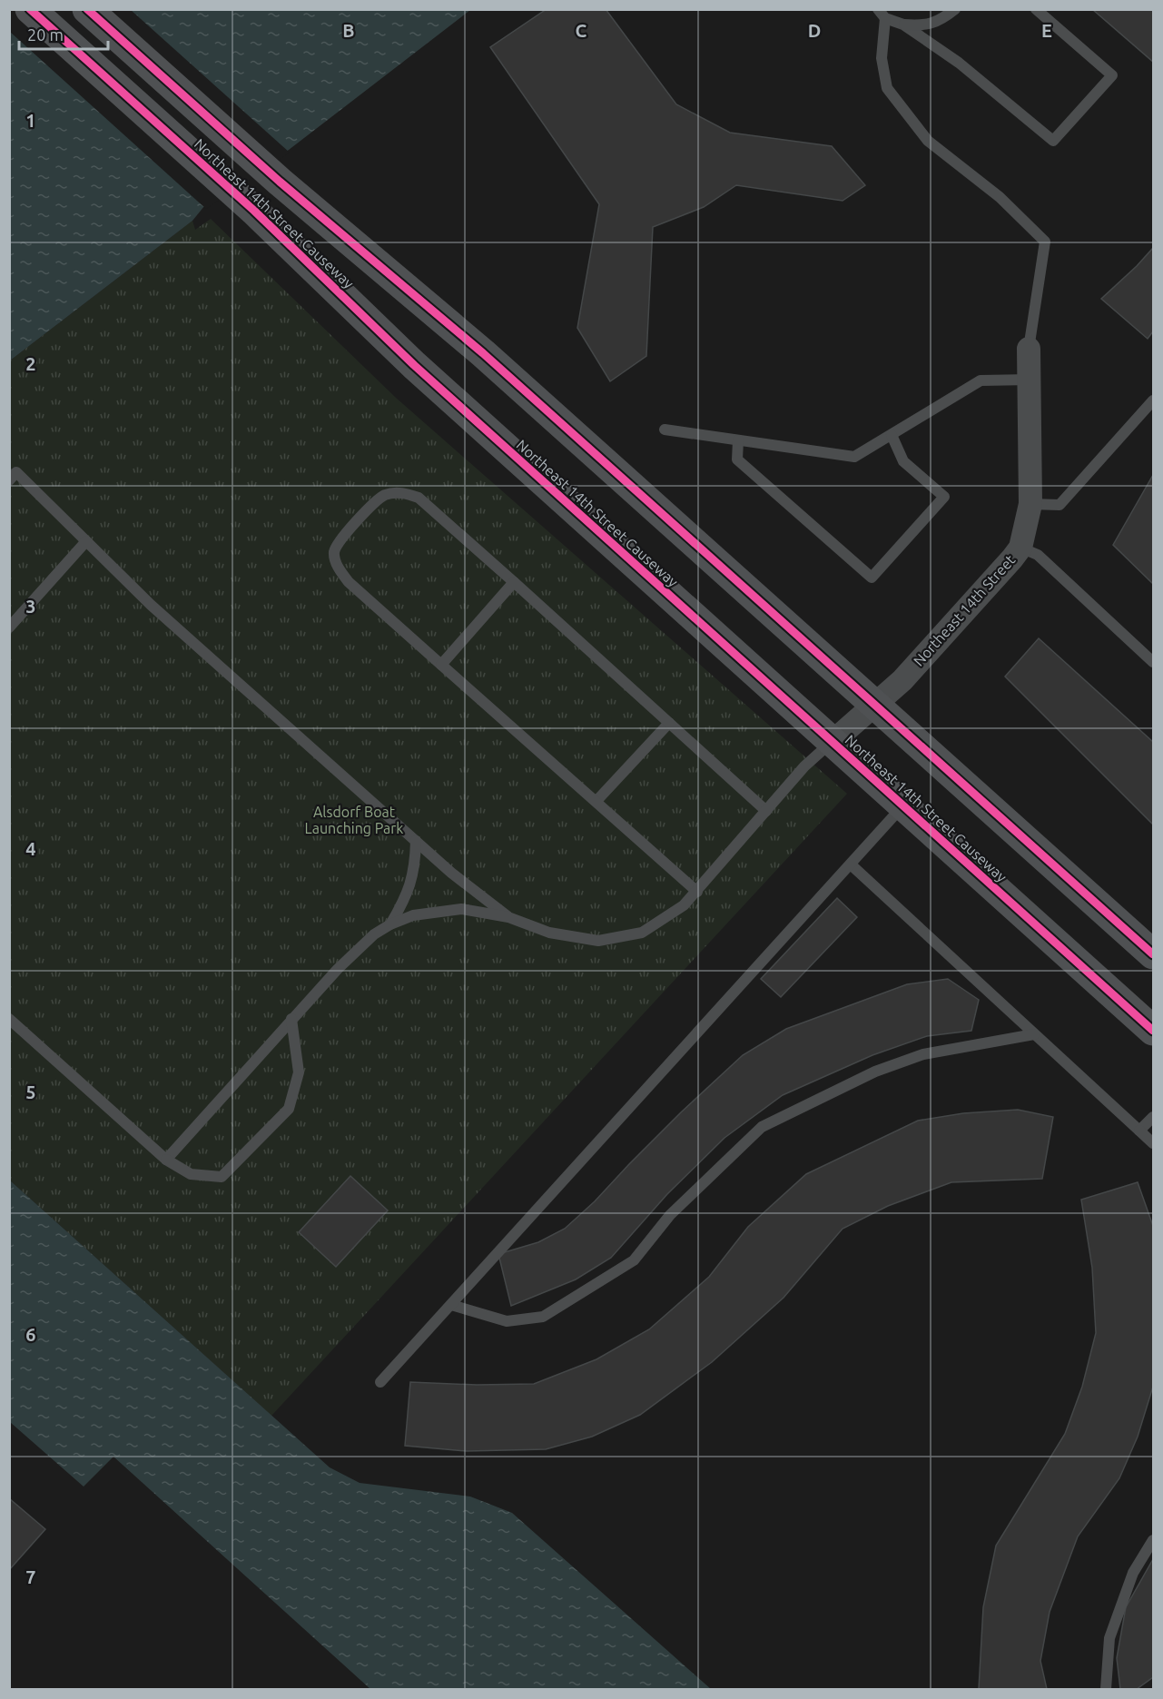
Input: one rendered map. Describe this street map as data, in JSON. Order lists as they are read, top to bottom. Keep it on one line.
{"streets":{"main road":["Northeast 14th Street Causeway"],"street":["Northeast 14th Street"]},"crossings":[["Northeast 14th Street Causeway","Northeast 14th Street"]],"parks":["Alsdorf Boat Launching Park"],"scale_bar":"20 m","grid":{"columns":["B","C","D","E"],"rows":["1","2","3","4","5","6","7"]}}
